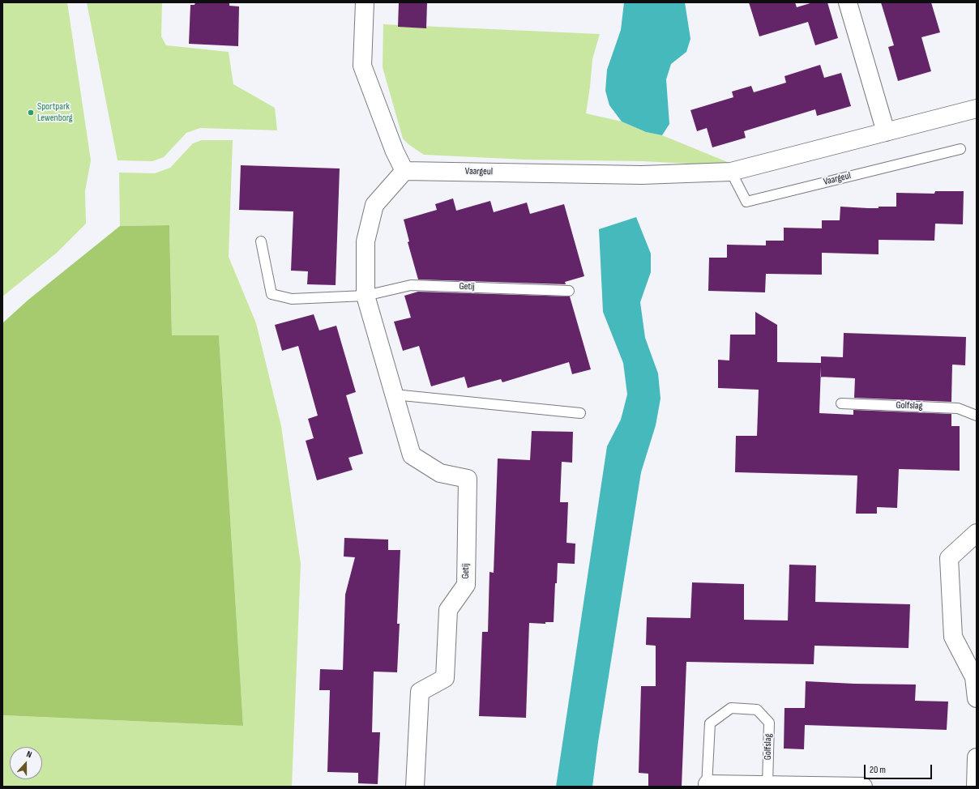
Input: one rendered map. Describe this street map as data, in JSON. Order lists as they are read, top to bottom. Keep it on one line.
{"streets":{"street":["Vaargeul","Getij","Golfslag"]},"crossings":[["Vaargeul","Getij"]],"places":["Sportpark Lewenborg"],"scale_bar":"20 m","north":"top"}
